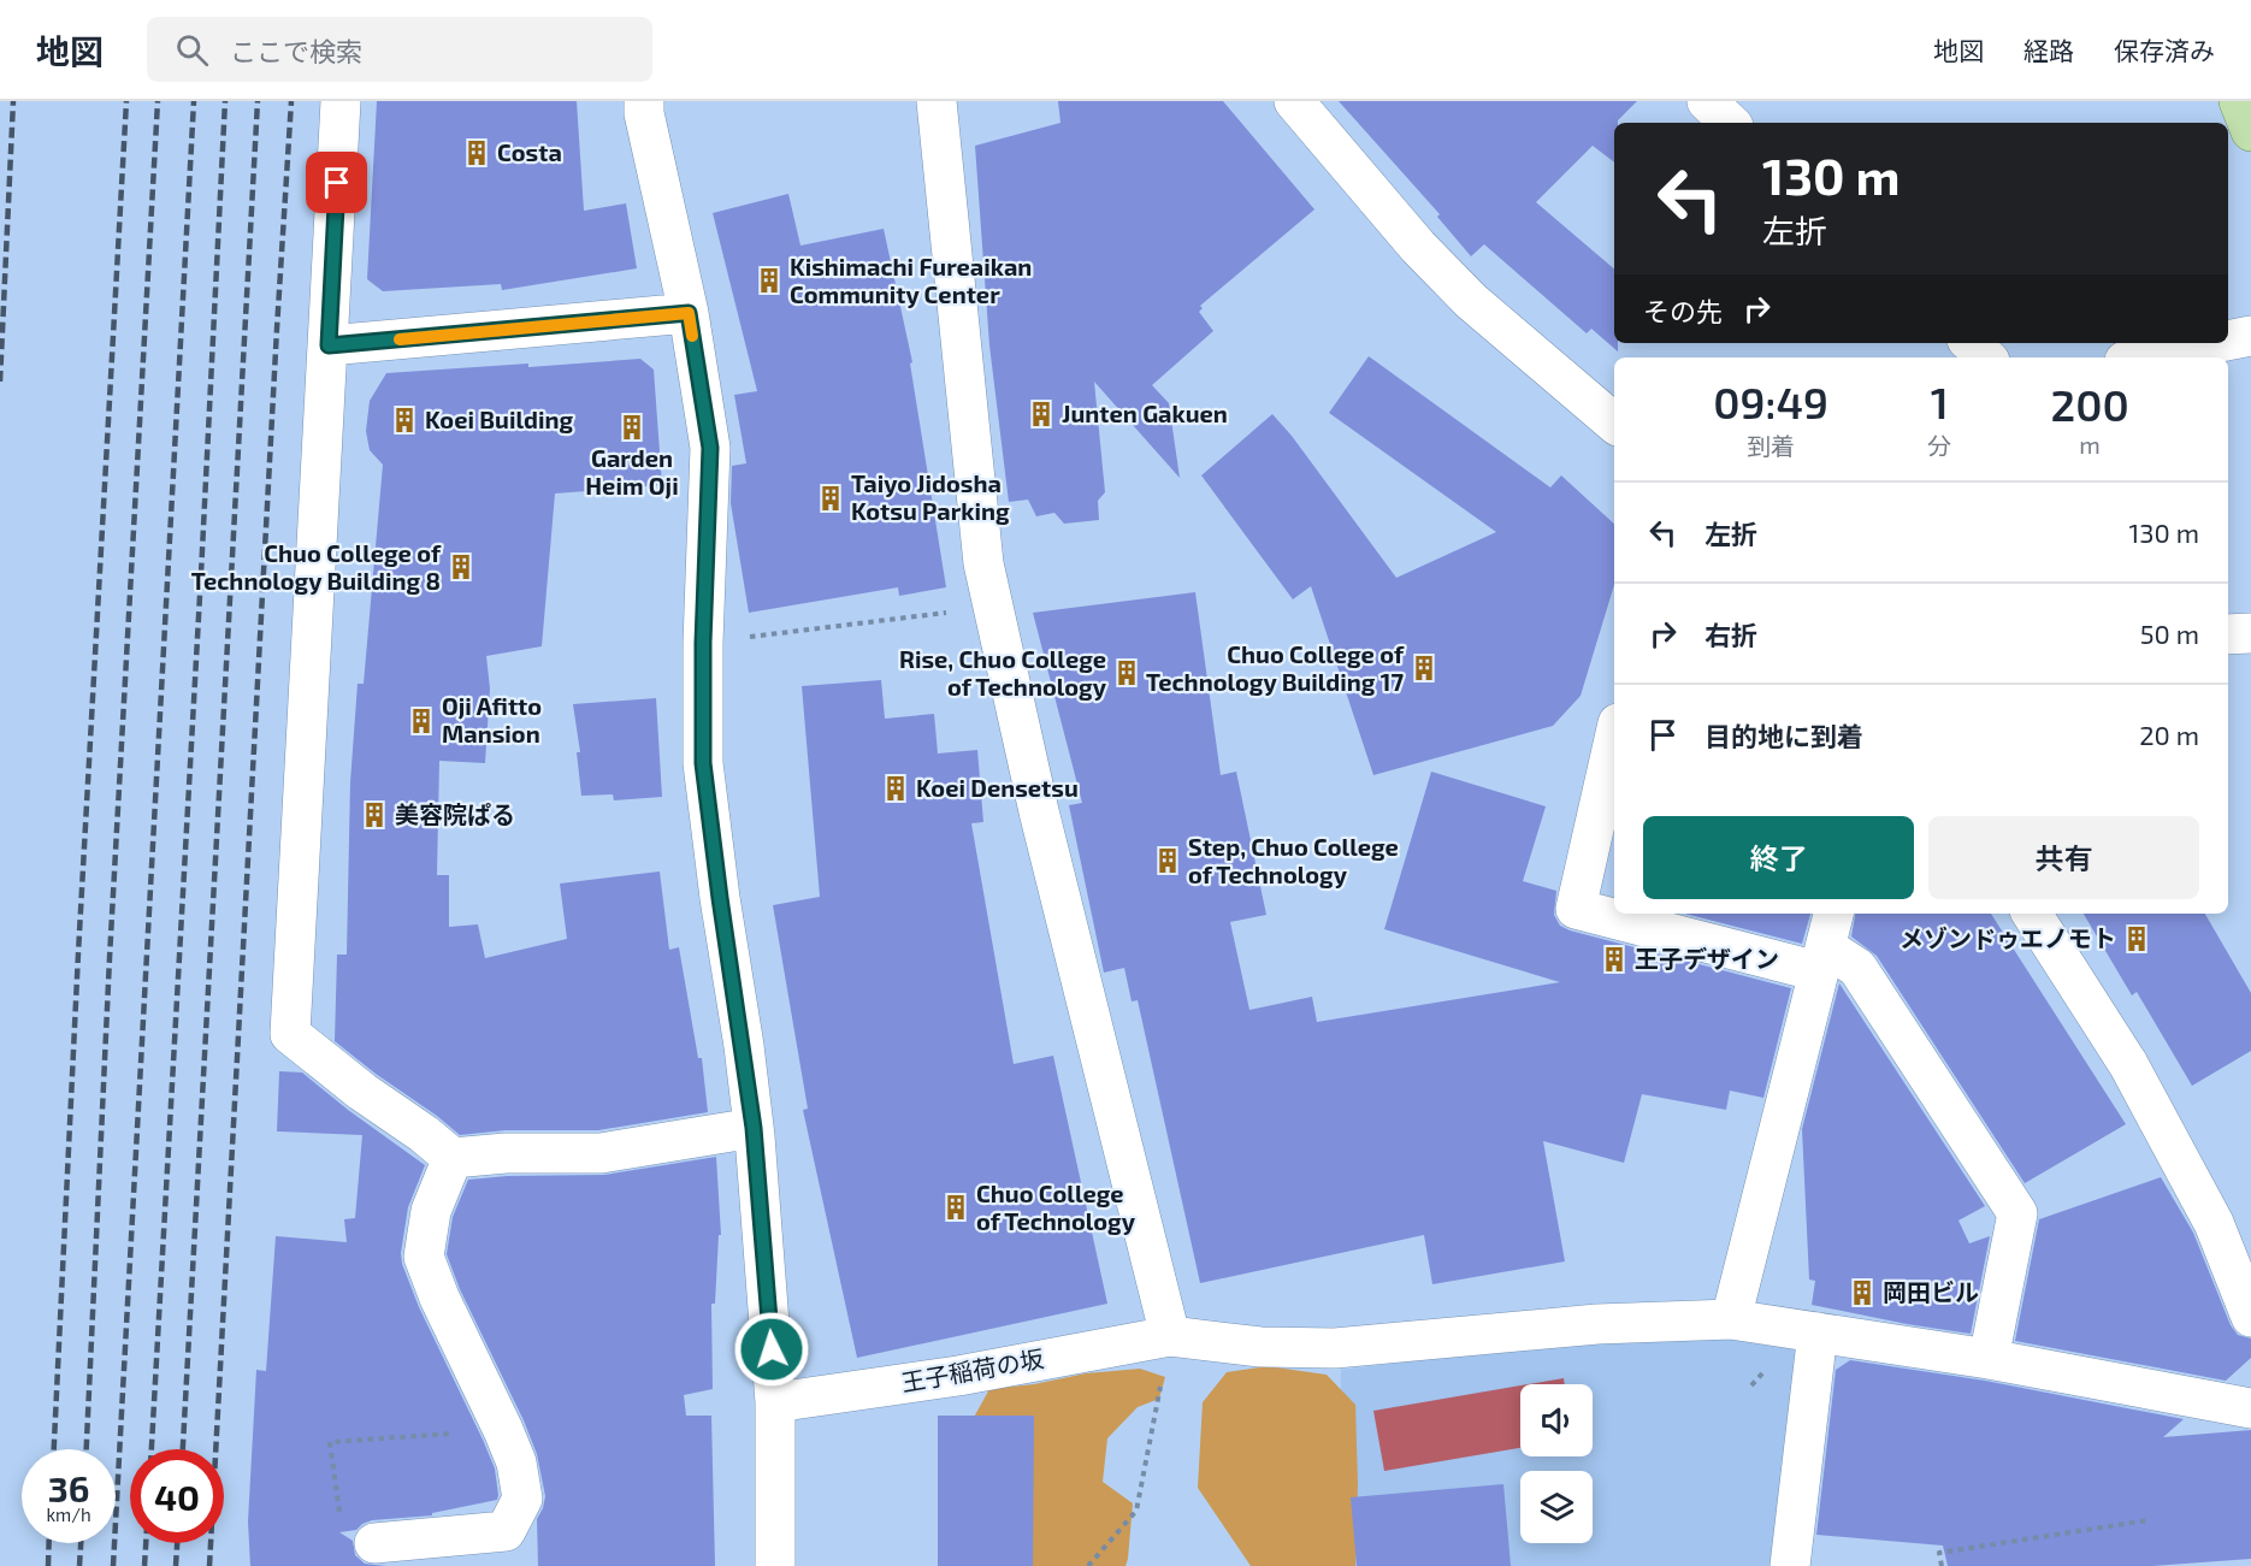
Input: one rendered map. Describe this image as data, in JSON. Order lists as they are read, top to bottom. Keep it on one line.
{"streets":{"street":["王子稲荷の坂"]},"places":{"building":["Costa","Kishimachi Fureaikan Community Center","Junten Gakuen","Koei Building","Garden Heim Oji","Taiyo Jidosha Kotsu Parking","Chuo College of Technology Building 8","Chuo College of Technology Building 17","Rise, Chuo College of Technology","Oji Afitto Mansion","Koei Densetsu","美容院ぱる","Step, Chuo College of Technology","メゾンドゥエノモト","王子デザイン","Chuo College of Technology","岡田ビル"]},"page":{"header":"地図","search":"ここで検索","nav":["地図","経路","保存済み"],"turn":["130 m","左折"],"then":"その先","eta":["09:49","到着","1","分","200","m"],"list":[{"name":"左折","value":"130 m"},{"name":"右折","value":"50 m"},{"name":"目的地に到着","value":"20 m"}],"buttons":["終了","共有"],"speed":"36 km/h","limit":"40"}}
